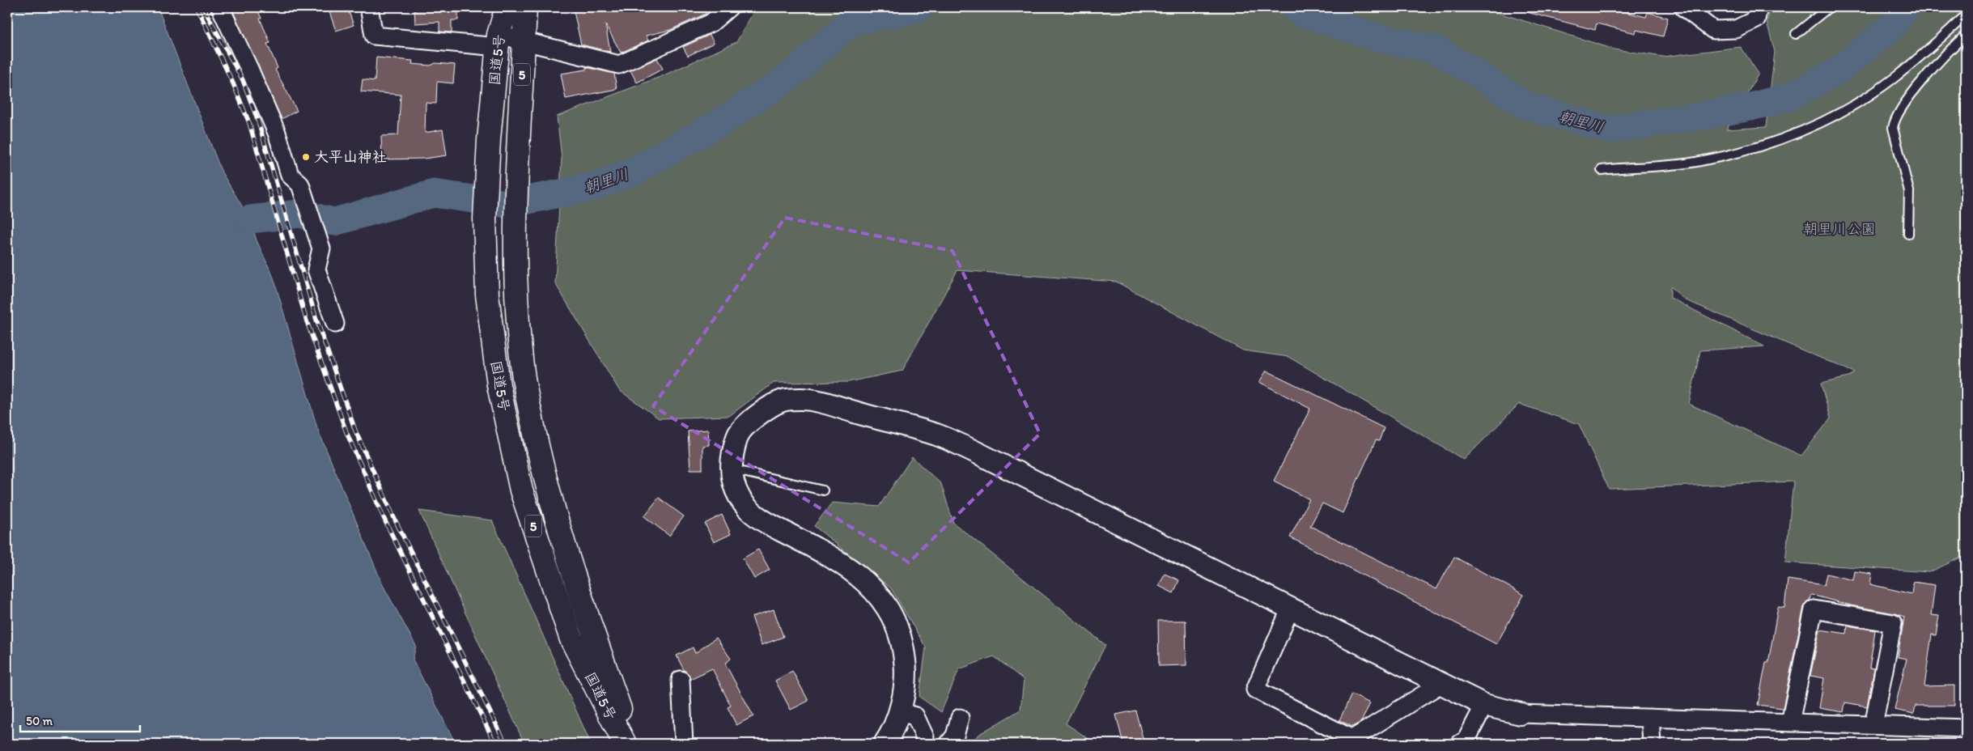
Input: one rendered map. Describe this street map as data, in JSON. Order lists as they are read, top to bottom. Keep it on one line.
{"streets":{"highway":["国道5号","5"]},"water":["朝里川"],"parks":["朝里川公園"],"places":["大平山神社"],"scale_bar":"50 m"}
